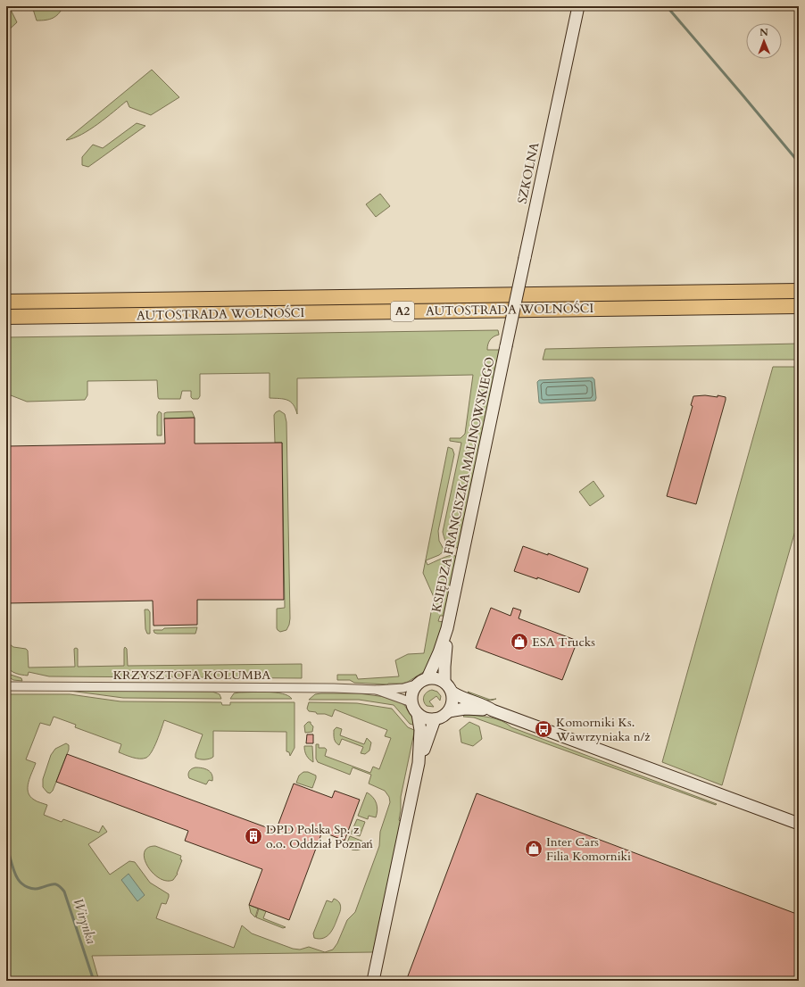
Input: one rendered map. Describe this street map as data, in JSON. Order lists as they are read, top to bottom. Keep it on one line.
{"streets":{"highway":["AUTOSTRADA WOLNOŚCI","A2"],"street":["SZKOLNA","KSIĘDZA FRANCISZKA MALINOWSKIEGO","KRZYSZTOFA KOLUMBA"]},"crossings":[["SZKOLNA","KSIĘDZA FRANCISZKA MALINOWSKIEGO"],["KSIĘDZA FRANCISZKA MALINOWSKIEGO","KRZYSZTOFA KOLUMBA"]],"water":["Wirynka"],"places":{"shop":["ESA Trucks","Inter Cars Filia Komorniki"],"bus stop":["Komorniki Ks. Wawrzyniaka n/ż"],"building":["DPD Polska Sp. z o.o. Oddział Poznań"]},"north":"top"}
